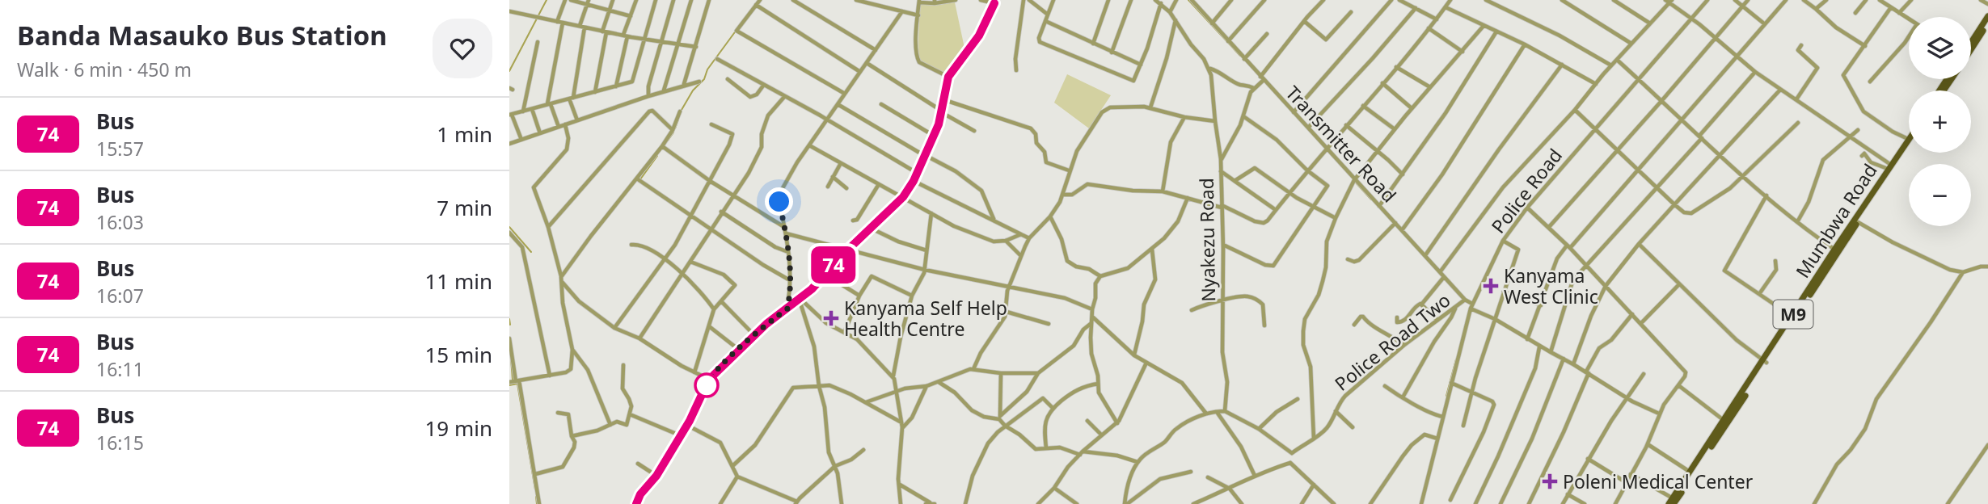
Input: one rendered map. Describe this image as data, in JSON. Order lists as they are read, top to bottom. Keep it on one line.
{"streets":{"main road":["Mumbwa Road","M9"],"street":["Transmitter Road","Police Road","Nyakezu Road","Police Road Two"]},"crossings":[["Transmitter Road","Police Road"],["Transmitter Road","Police Road Two"]],"places":{"health":["Kanyama West Clinic","Kanyama Self Help Health Centre","Poleni Medical Center"]},"lines":["bus line 74"],"page":{"heading":["Banda Masauko Bus Station","Walk · 6 min · 450 m"],"on_map":"74","map_buttons":["+","−"],"list":[{"mark":"74","name":"Bus","note":"15:57","value":"1 min"},{"mark":"74","name":"Bus","note":"16:03","value":"7 min"},{"mark":"74","name":"Bus","note":"16:07","value":"11 min"},{"mark":"74","name":"Bus","note":"16:11","value":"15 min"},{"mark":"74","name":"Bus","note":"16:15","value":"19 min"}]}}
